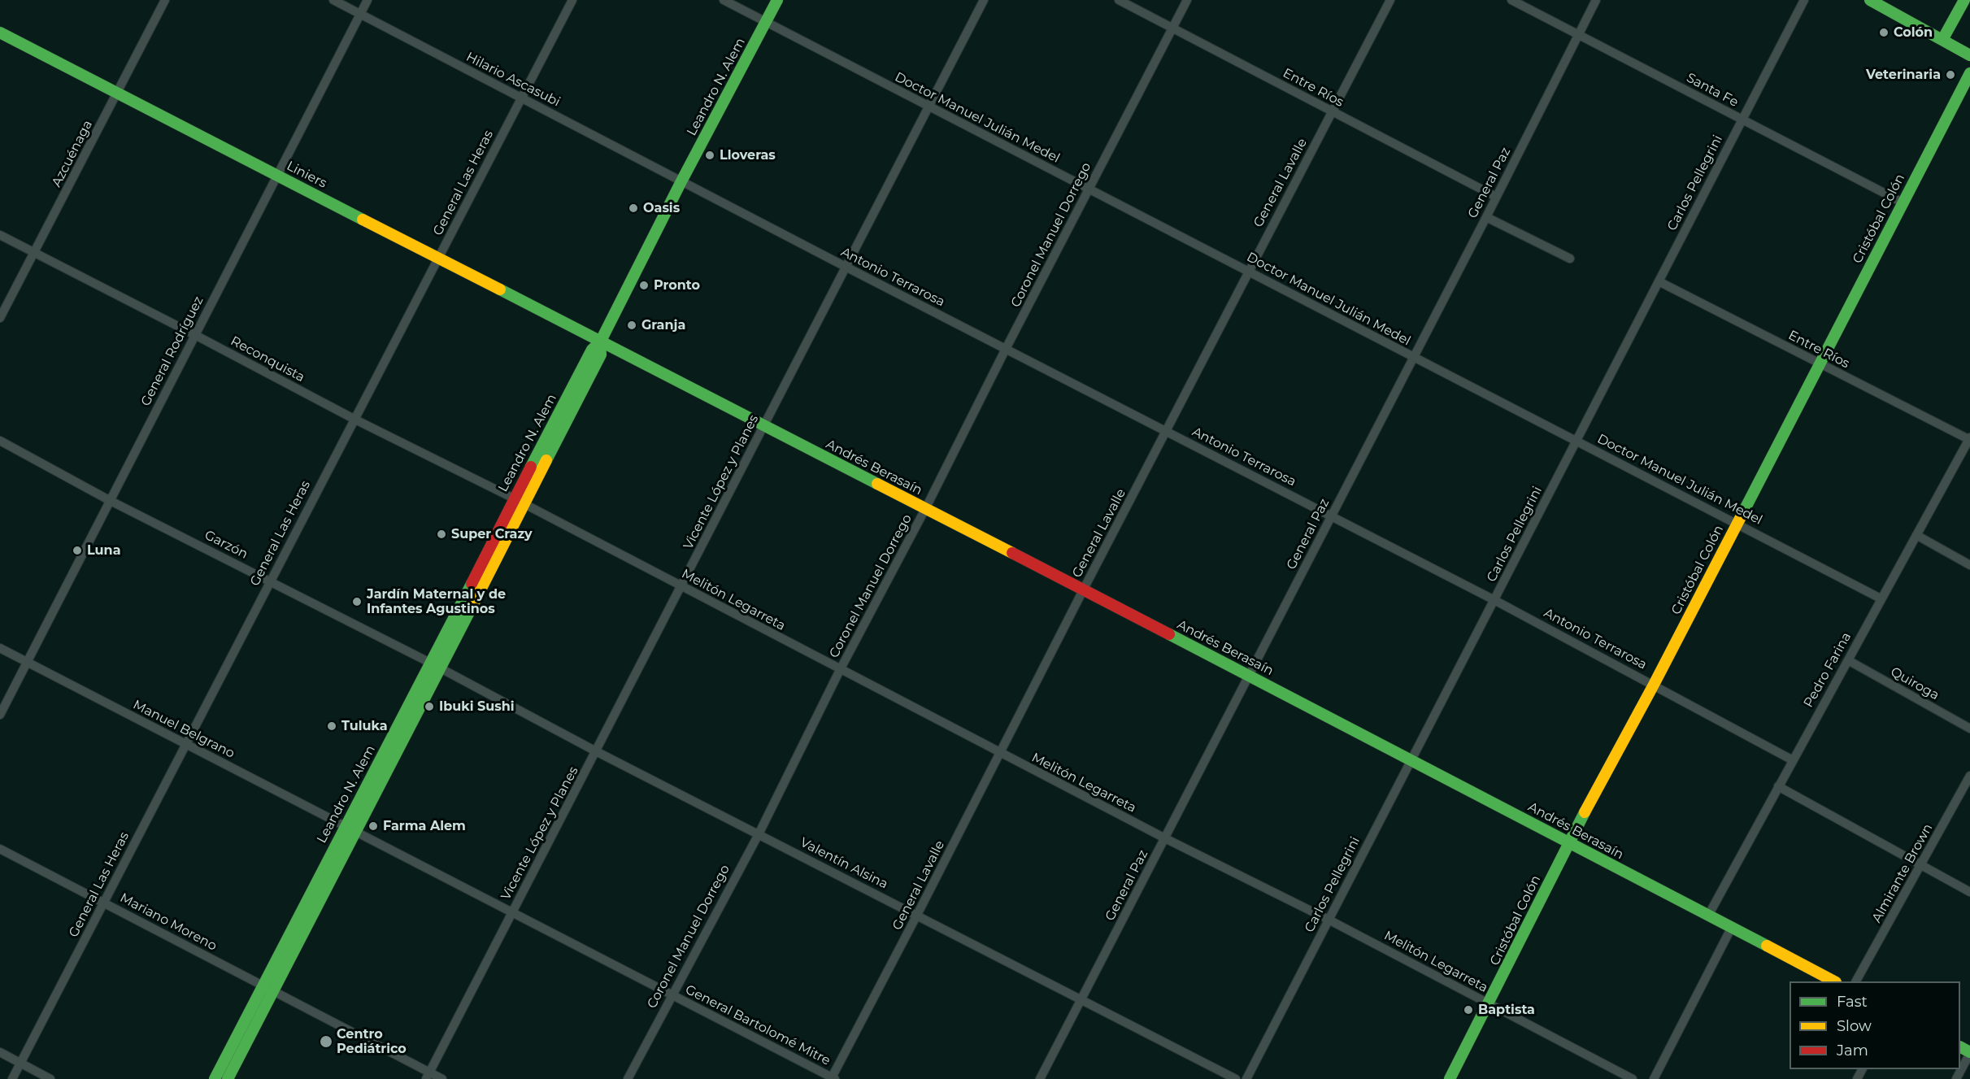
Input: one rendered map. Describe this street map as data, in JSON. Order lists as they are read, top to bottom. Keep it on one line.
{"streets":{"street":["Hilario Ascasubi","Leandro N. Alem","Entre Ríos","Santa Fe","Doctor Manuel Julián Medel","Azcuénaga","Liniers","General Las Heras","General Lavalle","General Paz","Carlos Pellegrini","Cristóbal Colón","Coronel Manuel Dorrego","Antonio Terrarosa","General Rodríguez","Reconquista","Andrés Berasaín","Vicente López y Planes","Garzón","Melitón Legarreta","Pedro Farina","Quiroga","Manuel Belgrano","Valentín Alsina","Almirante Brown","Mariano Moreno","General Bartolomé Mitre"]},"crossings":[["Hilario Ascasubi","Leandro N. Alem"],["Hilario Ascasubi","General Las Heras"],["Hilario Ascasubi","Antonio Terrarosa"],["Hilario Ascasubi","General Rodríguez"],["Leandro N. Alem","Doctor Manuel Julián Medel"],["Leandro N. Alem","Liniers"],["Leandro N. Alem","Antonio Terrarosa"],["Leandro N. Alem","Reconquista"],["Leandro N. Alem","Andrés Berasaín"],["Leandro N. Alem","Garzón"],["Leandro N. Alem","Melitón Legarreta"],["Leandro N. Alem","Manuel Belgrano"],["Leandro N. Alem","Valentín Alsina"],["Leandro N. Alem","Mariano Moreno"],["Leandro N. Alem","General Bartolomé Mitre"],["Entre Ríos","General Lavalle"],["Entre Ríos","General Paz"],["Entre Ríos","Carlos Pellegrini"],["Entre Ríos","Cristóbal Colón"],["Entre Ríos","Coronel Manuel Dorrego"],["Entre Ríos","Pedro Farina"],["Santa Fe","General Paz"],["Santa Fe","Carlos Pellegrini"],["Santa Fe","Cristóbal Colón"],["Doctor Manuel Julián Medel","General Lavalle"],["Doctor Manuel Julián Medel","General Paz"],["Doctor Manuel Julián Medel","Carlos Pellegrini"],["Doctor Manuel Julián Medel","Cristóbal Colón"],["Doctor Manuel Julián Medel","Coronel Manuel Dorrego"],["Doctor Manuel Julián Medel","Vicente López y Planes"],["Doctor Manuel Julián Medel","Pedro Farina"],["Azcuénaga","Liniers"],["Azcuénaga","Reconquista"],["Liniers","General Las Heras"],["Liniers","General Rodríguez"],["Liniers","Andrés Berasaín"],["General Las Heras","Reconquista"],["General Las Heras","Garzón"],["General Las Heras","Manuel Belgrano"],["General Las Heras","Mariano Moreno"],["General Lavalle","Antonio Terrarosa"],["General Lavalle","Andrés Berasaín"],["General Lavalle","Melitón Legarreta"],["General Lavalle","Valentín Alsina"],["General Lavalle","General Bartolomé Mitre"],["General Paz","Antonio Terrarosa"],["General Paz","Andrés Berasaín"],["General Paz","Melitón Legarreta"],["General Paz","Valentín Alsina"],["Carlos Pellegrini","Antonio Terrarosa"],["Carlos Pellegrini","Andrés Berasaín"],["Carlos Pellegrini","Melitón Legarreta"],["Cristóbal Colón","Antonio Terrarosa"],["Cristóbal Colón","Andrés Berasaín"],["Cristóbal Colón","Melitón Legarreta"],["Coronel Manuel Dorrego","Antonio Terrarosa"],["Coronel Manuel Dorrego","Andrés Berasaín"],["Coronel Manuel Dorrego","Melitón Legarreta"],["Coronel Manuel Dorrego","Valentín Alsina"],["Coronel Manuel Dorrego","General Bartolomé Mitre"],["Antonio Terrarosa","Vicente López y Planes"],["Antonio Terrarosa","Pedro Farina"],["General Rodríguez","Reconquista"],["General Rodríguez","Garzón"],["General Rodríguez","Manuel Belgrano"],["Reconquista","Melitón Legarreta"],["Andrés Berasaín","Vicente López y Planes"],["Andrés Berasaín","Pedro Farina"],["Vicente López y Planes","Melitón Legarreta"],["Vicente López y Planes","Valentín Alsina"],["Vicente López y Planes","Mariano Moreno"],["Vicente López y Planes","General Bartolomé Mitre"],["Garzón","Valentín Alsina"],["Pedro Farina","Quiroga"],["Manuel Belgrano","General Bartolomé Mitre"]],"places":["Colón","Veterinaria","Lloveras","Oasis","Pronto","Granja","Super Crazy","Luna","Jardín Maternal y de Infantes Agustinos","Ibuki Sushi","Tuluka","Farma Alem","Baptista","Centro Pediátrico"],"legend":["Fast","Slow","Jam"]}
